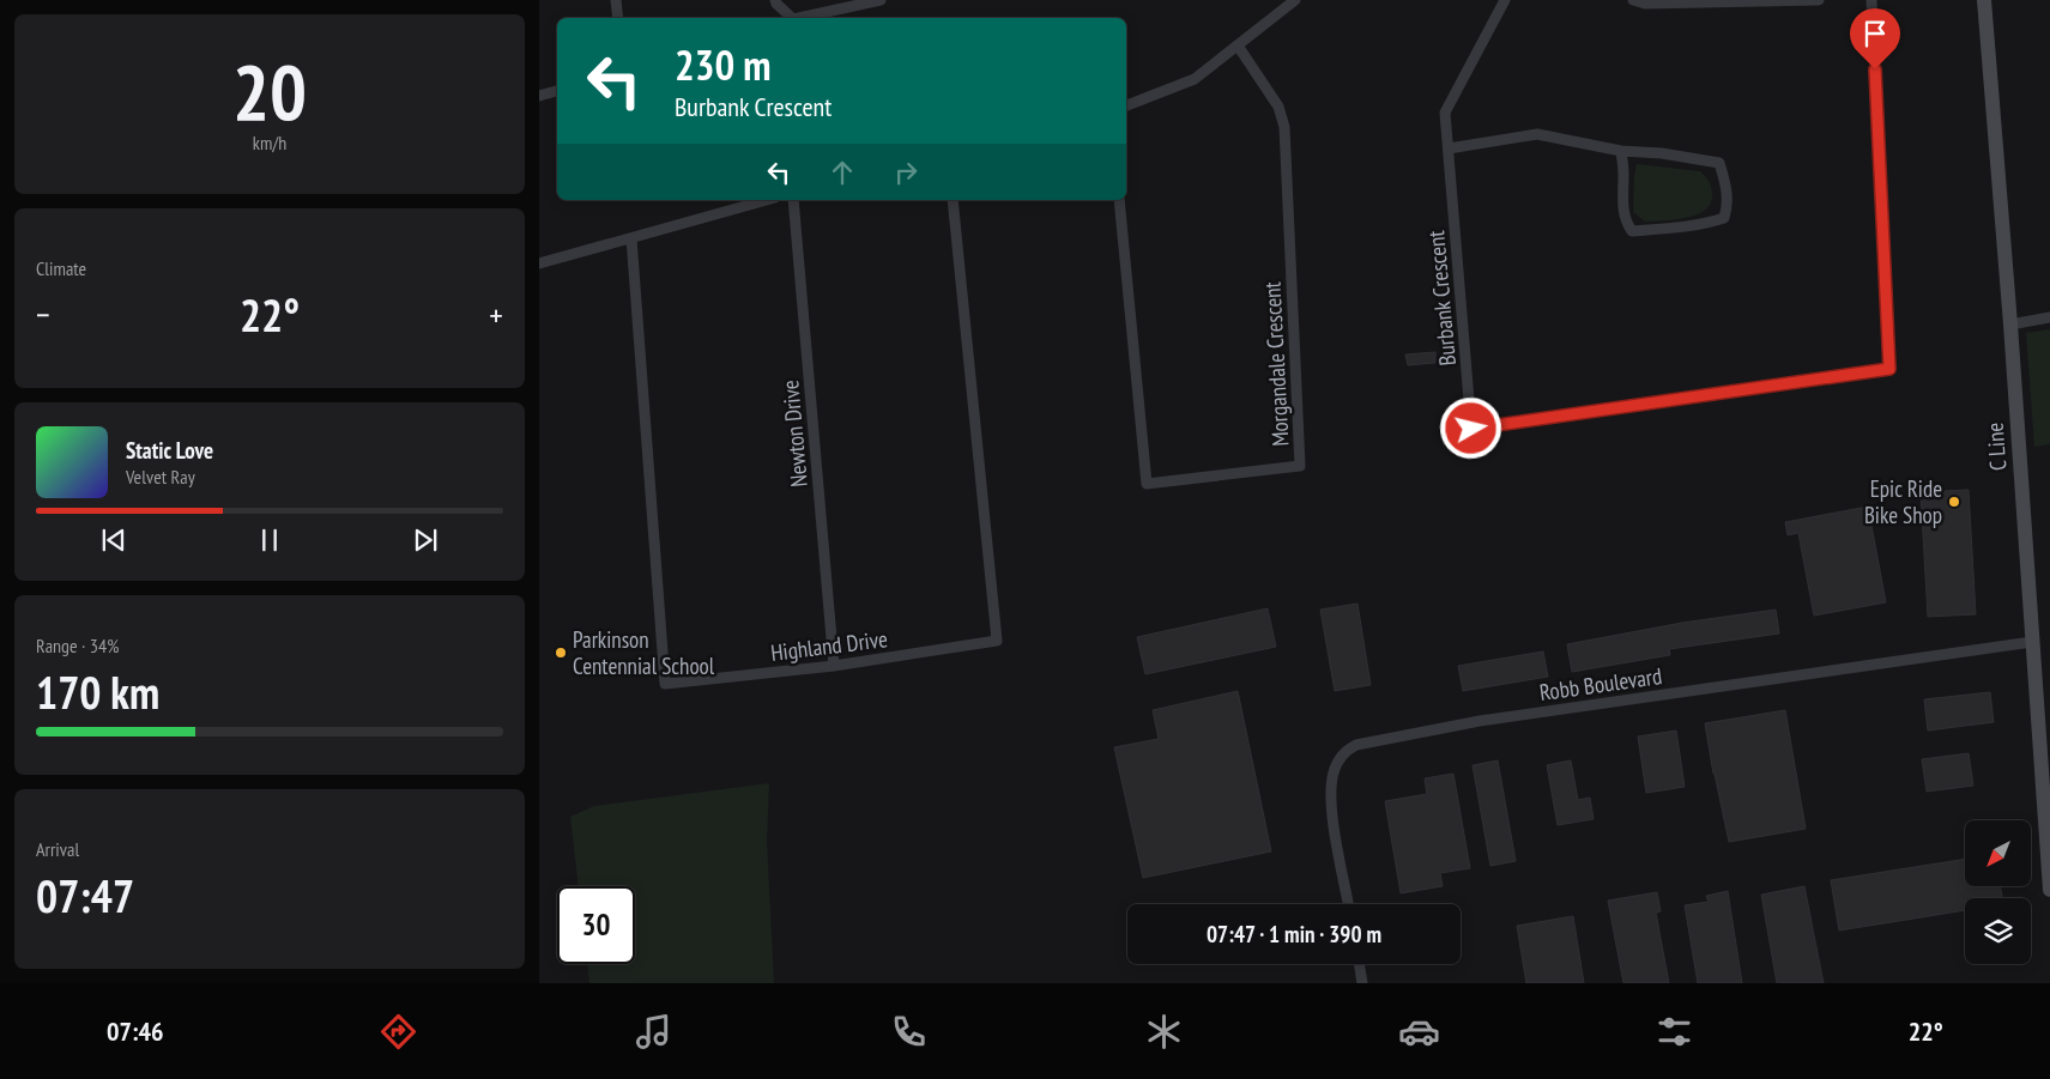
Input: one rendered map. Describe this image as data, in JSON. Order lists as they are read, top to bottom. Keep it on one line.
{"streets":{"street":["Burbank Crescent","Morgandale Crescent","Newton Drive","C Line","Highland Drive","Robb Boulevard"]},"crossings":[["Newton Drive","Highland Drive"],["C Line","Robb Boulevard"]],"places":["Epic Ride Bike Shop","Parkinson Centennial School"],"north":"bottom left","page":{"tile":[["20","km/h"],"Climate",["Range · 34%","170 km"],["Arrival","07:47"]],"turn":["230 m","Burbank Crescent"],"heat":["−","22°","+"],"song":["Static Love","Velvet Ray"],"limit":"30","trip":"07:47 · 1 min · 390 m","tabs":["07:46","22°"]}}
